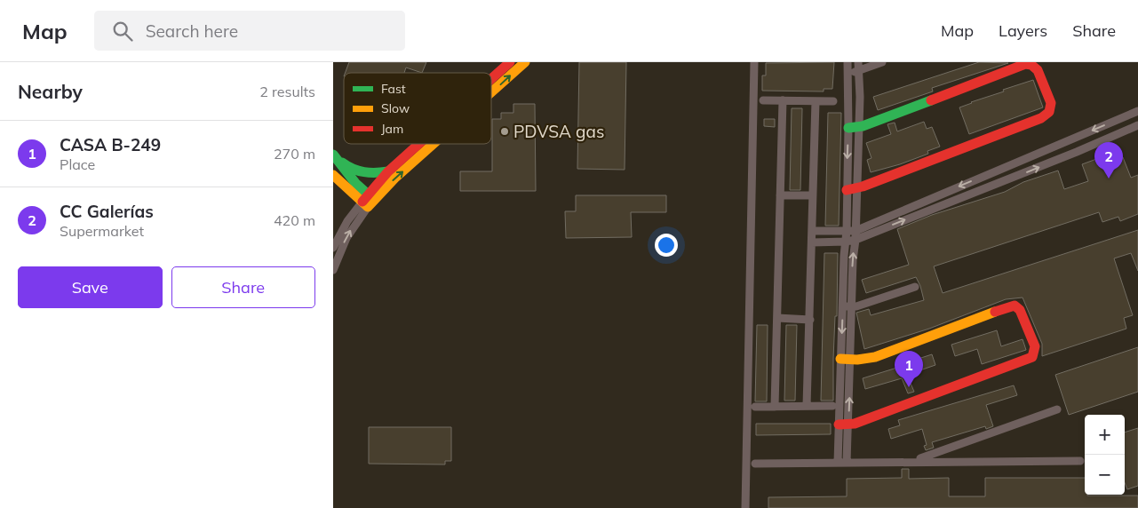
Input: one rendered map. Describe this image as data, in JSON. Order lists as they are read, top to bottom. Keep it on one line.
{"places":["PDVSA gas"],"legend":["Fast","Slow","Jam"],"page":{"header":"Map","search":"Search here","nav":["Map","Layers","Share"],"heading":["Nearby","2 results"],"list":[{"mark":"1","name":"CASA B-249","note":"Place","value":"270 m"},{"mark":"2","name":"CC Galerías","note":"Supermarket","value":"420 m"}],"pins":["2","1"],"buttons":["Save","Share"],"map_buttons":["+","−"]}}
